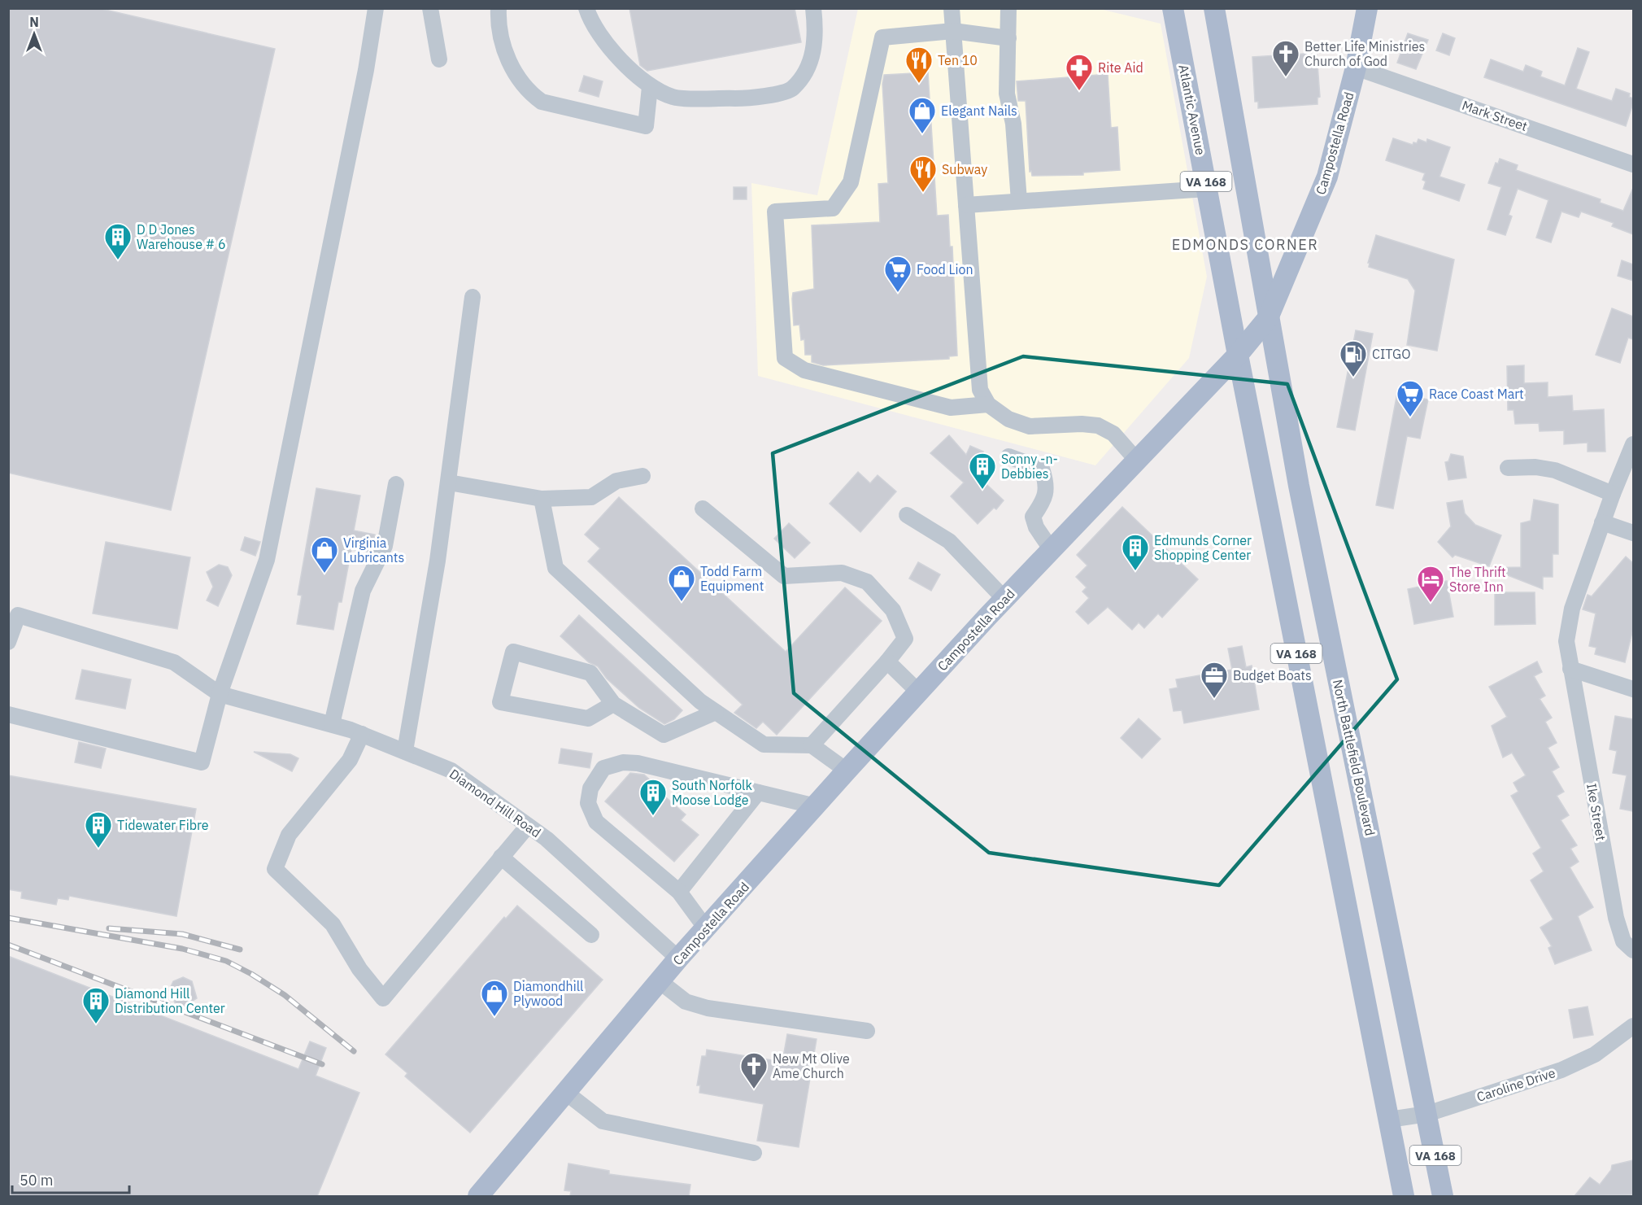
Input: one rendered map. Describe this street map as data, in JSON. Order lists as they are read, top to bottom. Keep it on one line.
{"streets":{"main road":["Atlantic Avenue","Campostella Road","VA 168","North Battlefield Boulevard"],"street":["Mark Street","Diamond Hill Road","Ike Street","Caroline Drive"]},"crossings":[["Atlantic Avenue","Campostella Road"],["Atlantic Avenue","VA 168"],["Mark Street","Campostella Road"],["Campostella Road","VA 168"],["Campostella Road","North Battlefield Boulevard"],["Campostella Road","Diamond Hill Road"],["VA 168","North Battlefield Boulevard"],["VA 168","Caroline Drive"],["North Battlefield Boulevard","Caroline Drive"]],"districts":["EDMONDS CORNER"],"places":{"church":["Better Life Ministries Church of God","New Mt Olive Ame Church"],"restaurant":["Ten 10","Subway"],"pharmacy":["Rite Aid"],"shop":["Elegant Nails","Virginia Lubricants","Todd Farm Equipment","Diamondhill Plywood"],"building":["D D Jones Warehouse # 6","Sonny -n- Debbies","Edmunds Corner Shopping Center","South Norfolk Moose Lodge","Tidewater Fibre","Diamond Hill Distribution Center"],"supermarket":["Food Lion","Race Coast Mart"],"fuel station":["CITGO"],"hotel":["The Thrift Store Inn"],"office":["Budget Boats"]},"scale_bar":"50 m","north":"top"}
